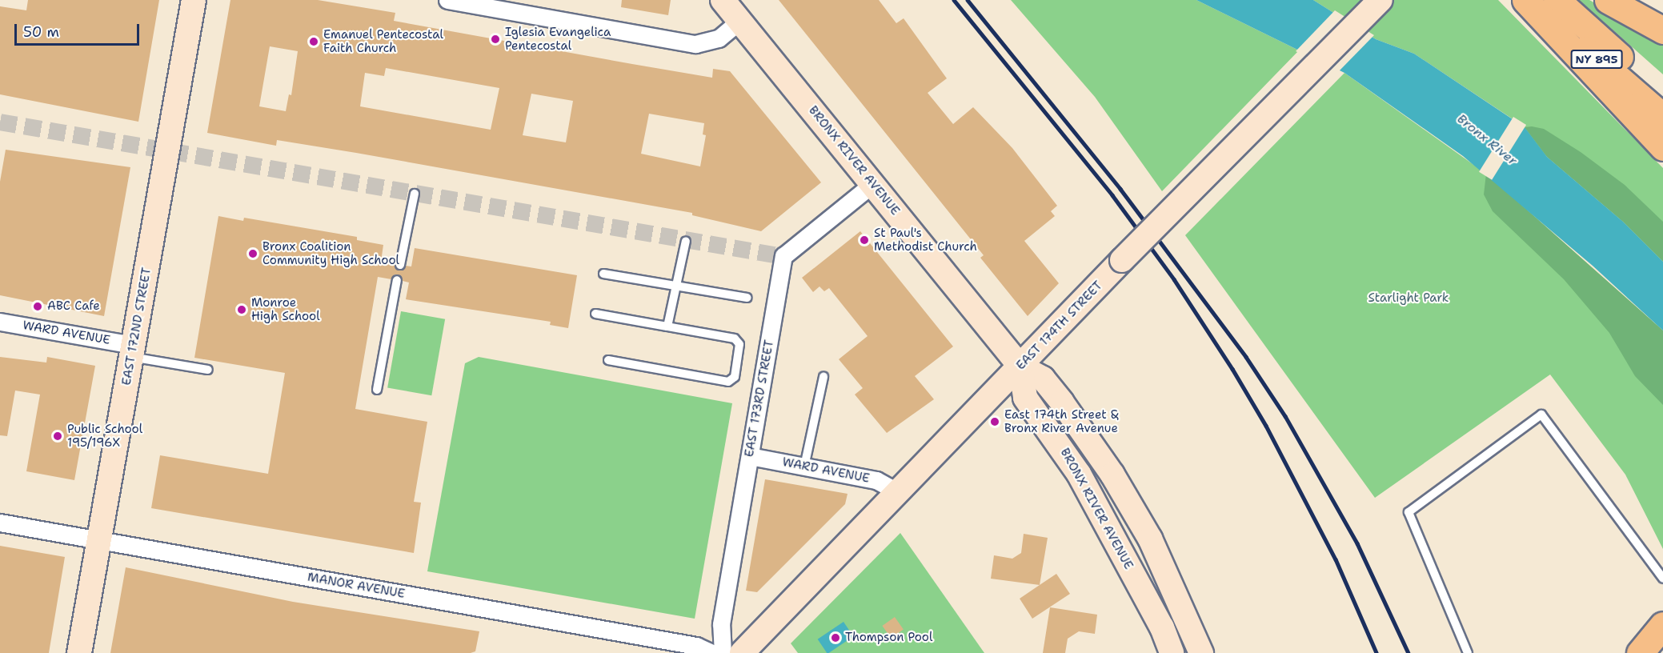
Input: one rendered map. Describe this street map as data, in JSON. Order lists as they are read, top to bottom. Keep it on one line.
{"streets":{"main road":["NY 895","BRONX RIVER AVENUE","EAST 174TH STREET","EAST 172ND STREET"],"street":["WARD AVENUE","EAST 173RD STREET","MANOR AVENUE"]},"crossings":[["BRONX RIVER AVENUE","EAST 174TH STREET"],["BRONX RIVER AVENUE","EAST 173RD STREET"],["EAST 174TH STREET","WARD AVENUE"],["EAST 172ND STREET","WARD AVENUE"],["EAST 172ND STREET","MANOR AVENUE"],["WARD AVENUE","EAST 173RD STREET"]],"water":["Bronx River"],"parks":["Starlight Park"],"places":["Iglesia Evangelica Pentecostal","Emanuel Pentecostal Faith Church","St Paul's Methodist Church","Bronx Coalition Community High School","ABC Cafe","Monroe High School","East 174th Street & Bronx River Avenue","Public School 195/196X","Thompson Pool"],"scale_bar":"50 m"}
